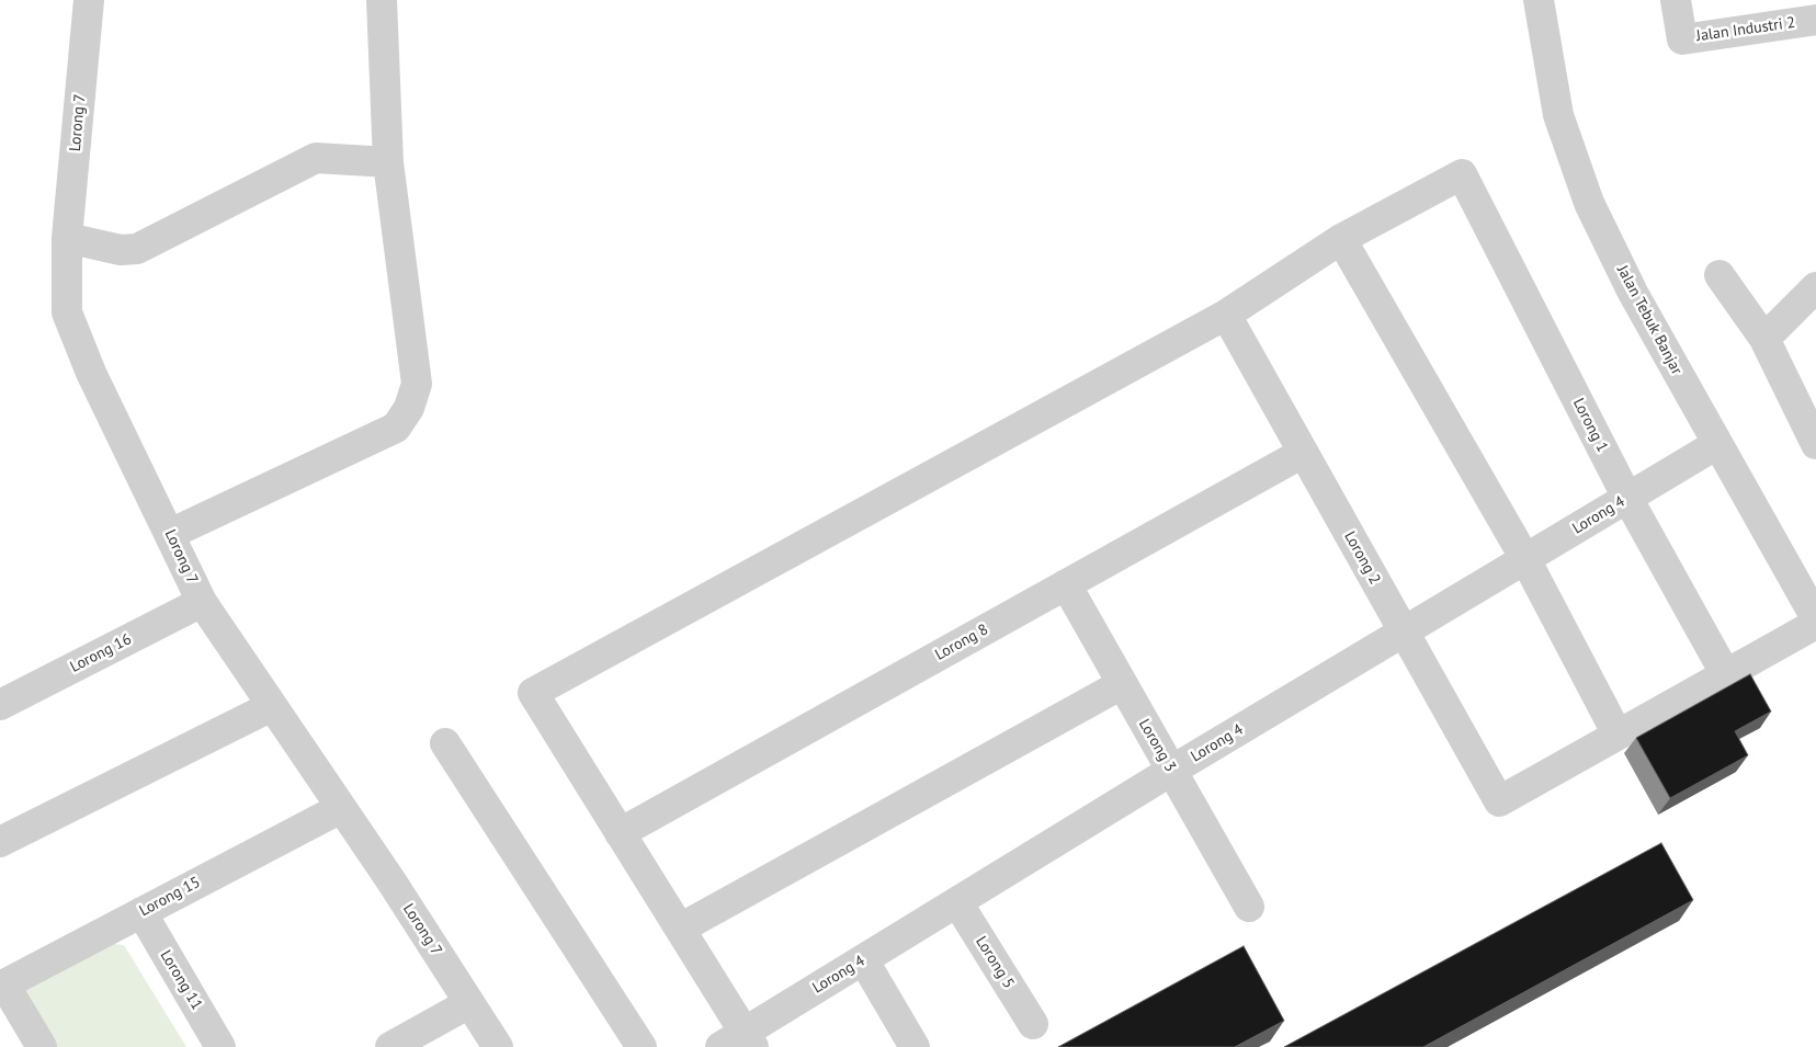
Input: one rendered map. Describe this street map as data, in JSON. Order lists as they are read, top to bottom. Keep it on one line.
{"streets":{"street":["Jalan Industri 2","Lorong 7","Jalan Tebuk Banjar","Lorong 1","Lorong 4","Lorong 2","Lorong 8","Lorong 16","Lorong 3","Lorong 15","Lorong 5","Lorong 11"]},"crossings":[["Lorong 7","Lorong 16"],["Lorong 7","Lorong 15"],["Jalan Tebuk Banjar","Lorong 4"],["Lorong 1","Lorong 4"],["Lorong 4","Lorong 2"],["Lorong 4","Lorong 3"],["Lorong 4","Lorong 5"],["Lorong 2","Lorong 8"],["Lorong 8","Lorong 3"],["Lorong 15","Lorong 11"]]}
